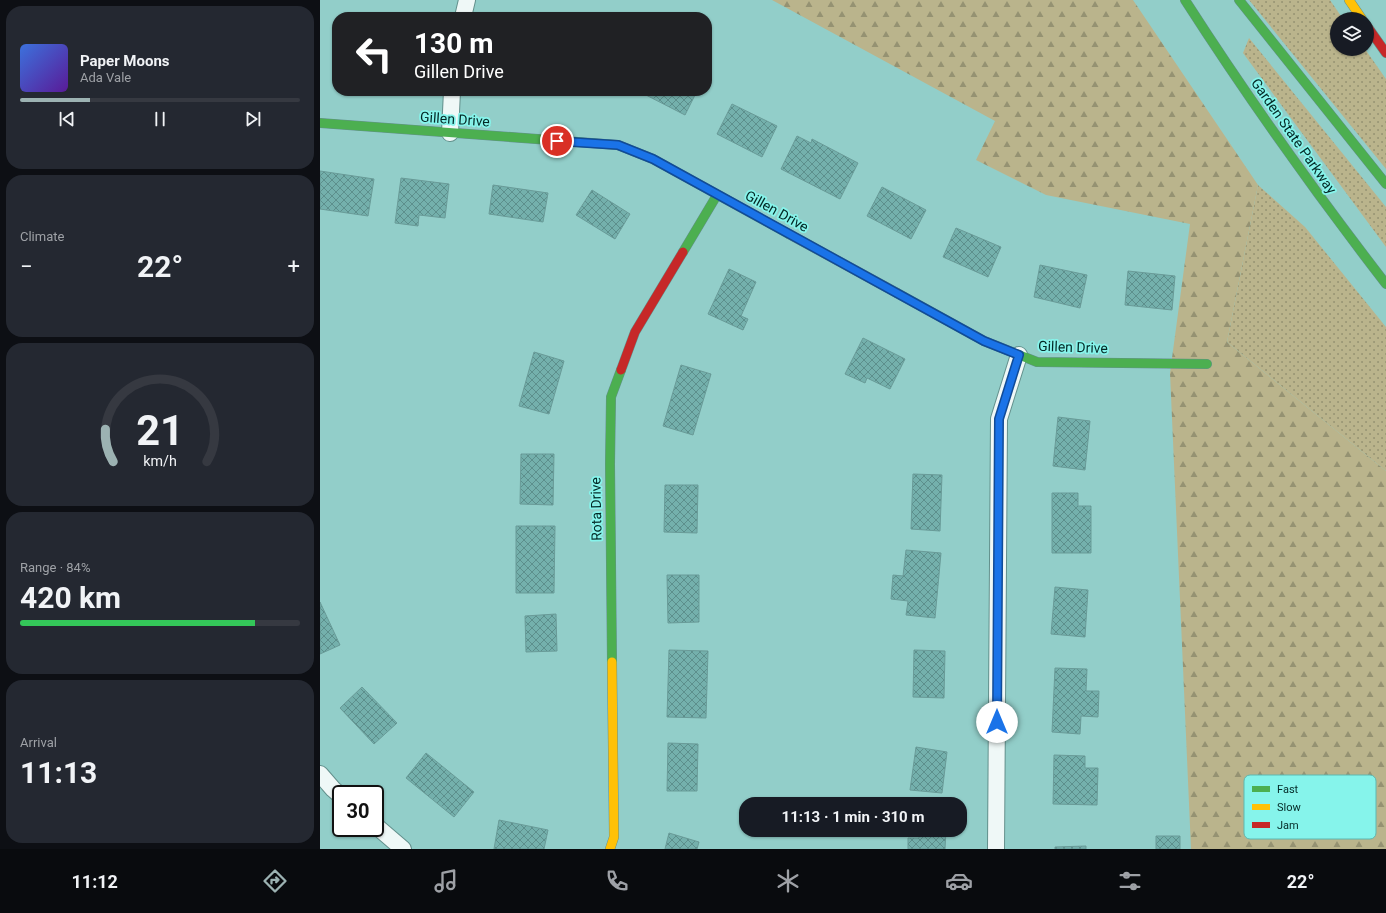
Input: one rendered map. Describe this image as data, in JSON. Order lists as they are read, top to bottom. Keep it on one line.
{"streets":{"main road":["Gillen Drive","Garden State Parkway","Rota Drive"]},"crossings":[["Gillen Drive","Rota Drive"]],"legend":["Fast","Slow","Jam"],"page":{"turn":["130 m","Gillen Drive"],"song":["Paper Moons","Ada Vale"],"tile":["Climate",["Range · 84%","420 km"],["Arrival","11:13"]],"heat":["−","22°","+"],"limit":"30","trip":"11:13 · 1 min · 310 m","tabs":["11:12","22°"],"gauge":["21","km/h"]}}
